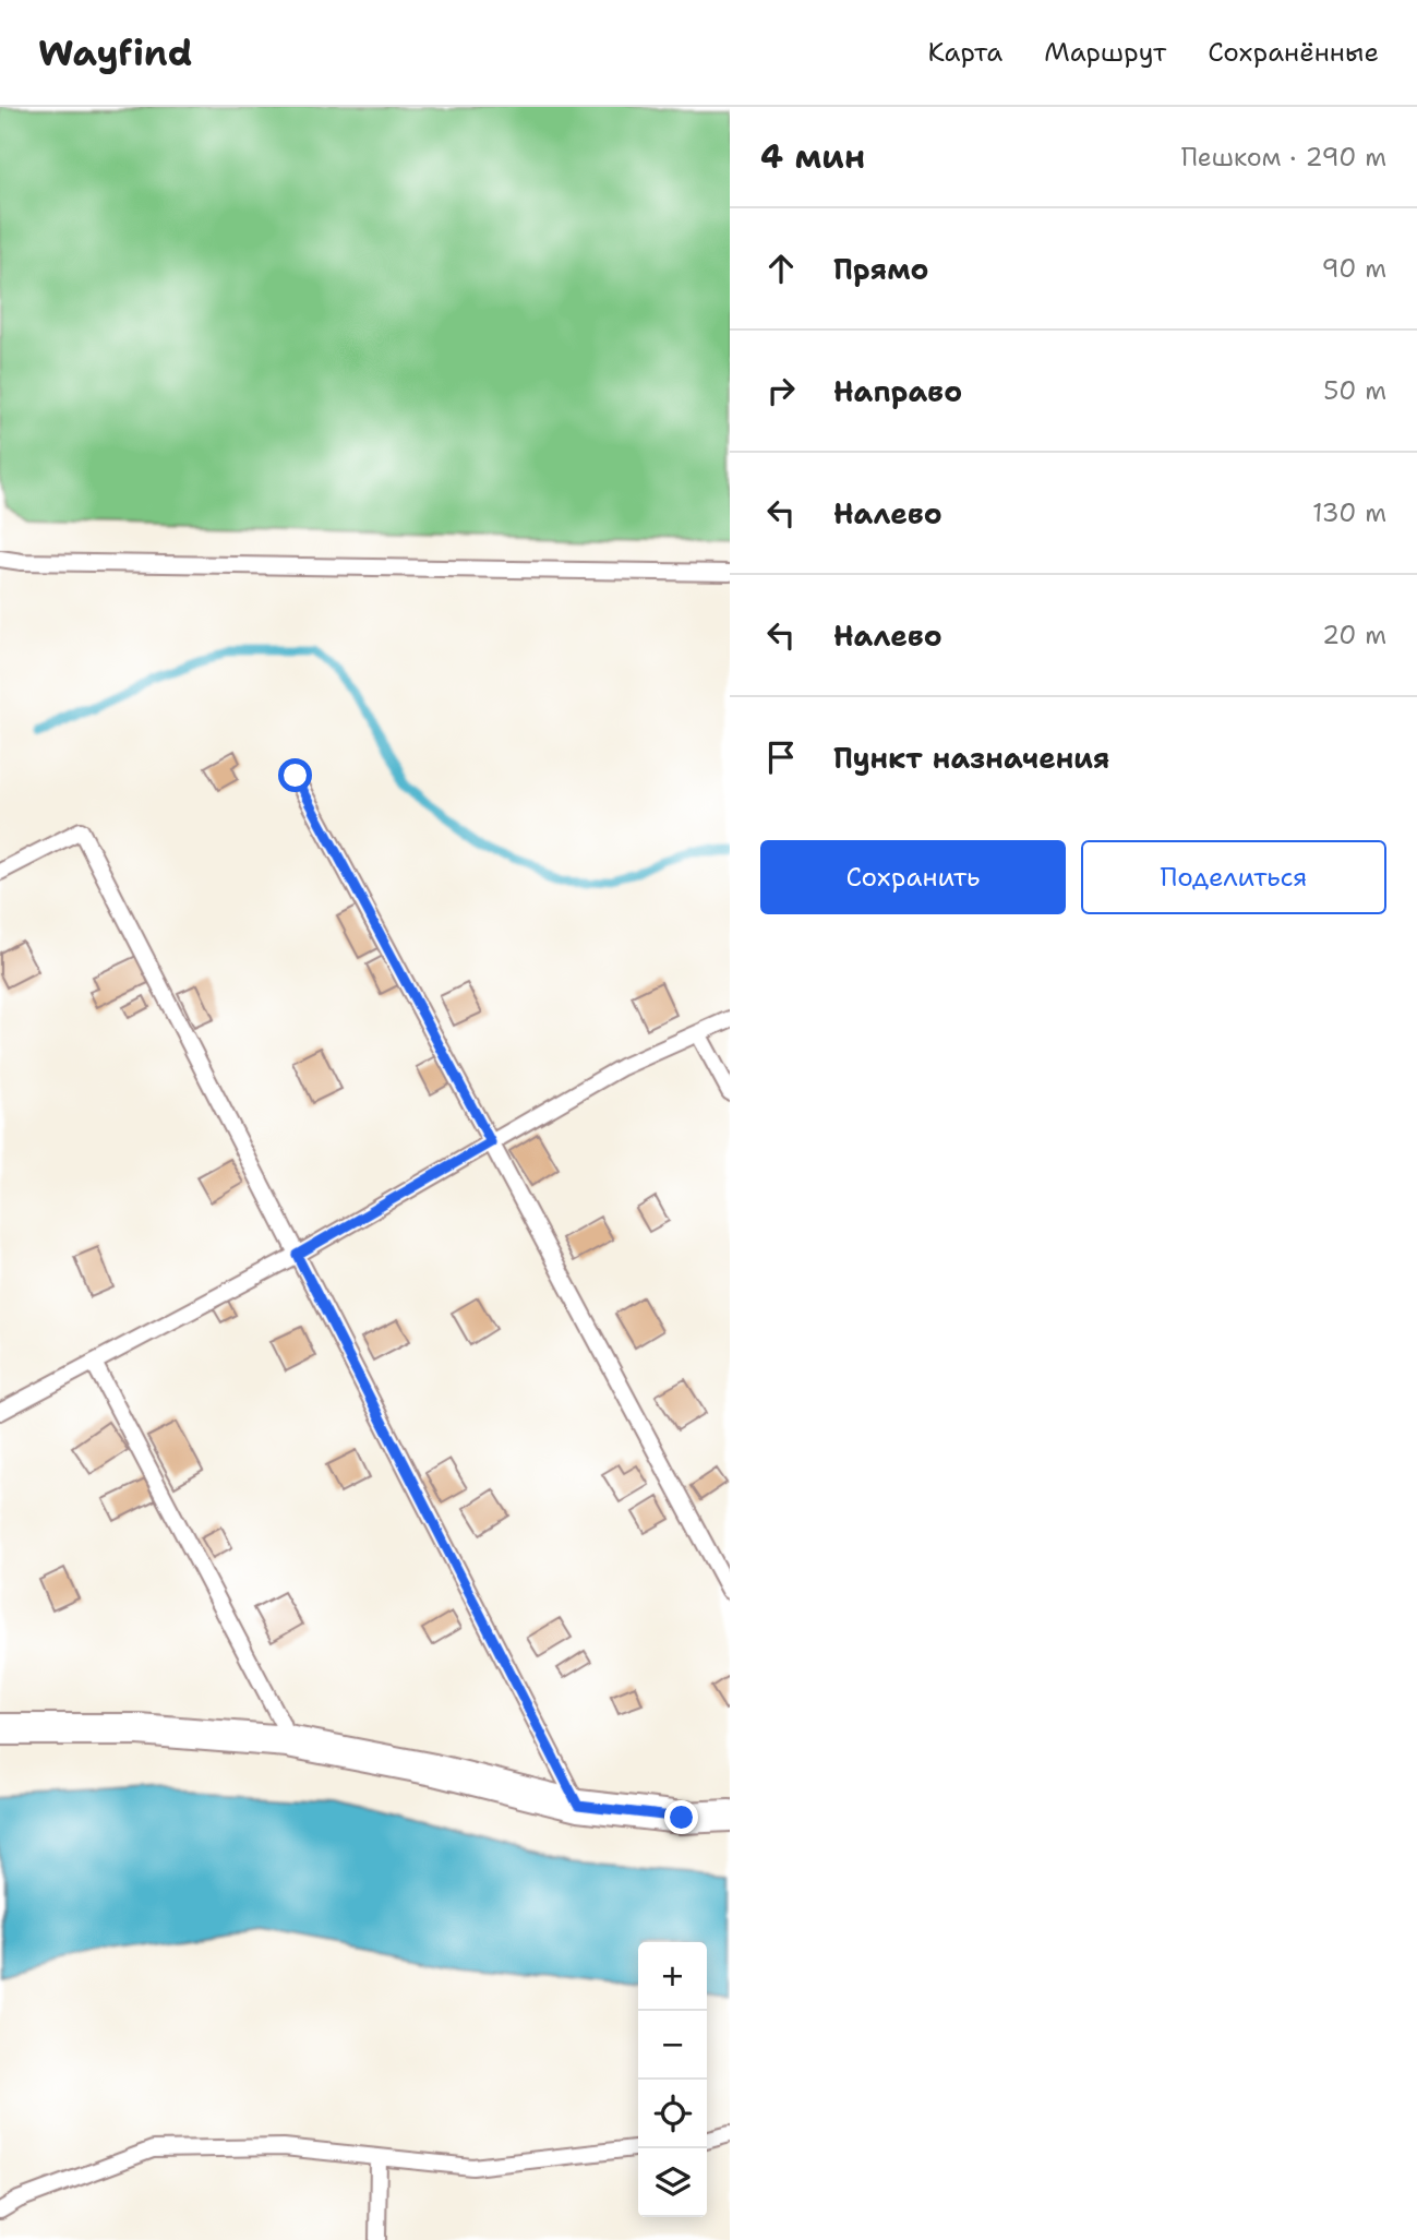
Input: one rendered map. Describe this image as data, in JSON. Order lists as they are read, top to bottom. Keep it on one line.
{"page":{"header":"Wayfind","nav":["Карта","Маршрут","Сохранённые"],"heading":["4 мин","Пешком · 290 m"],"list":[["Прямо","90 m"],["Направо","50 m"],["Налево","130 m"],["Налево","20 m"],"Пункт назначения"],"buttons":["Сохранить","Поделиться"],"map_buttons":["+","−"]}}
